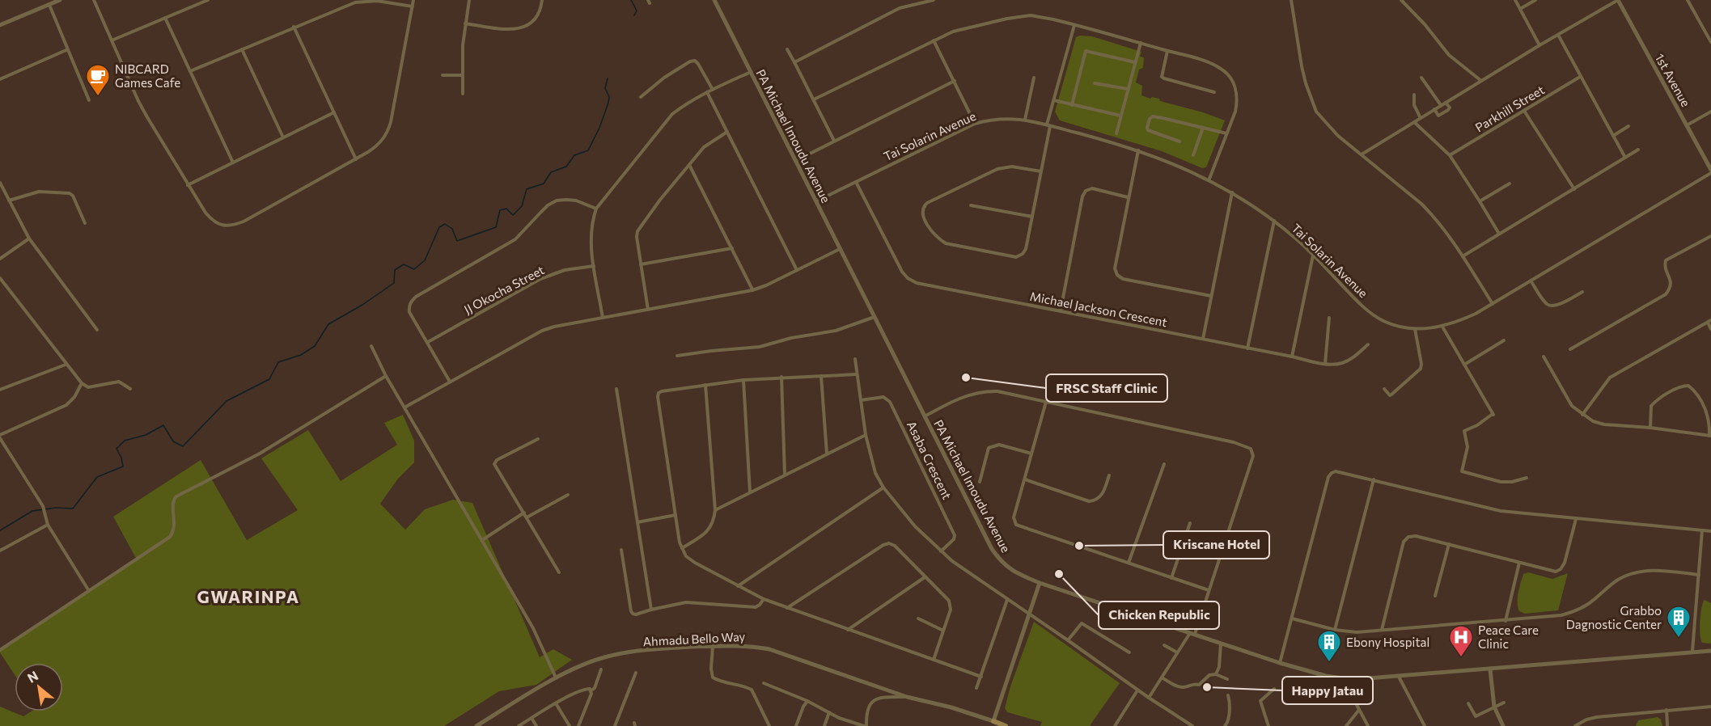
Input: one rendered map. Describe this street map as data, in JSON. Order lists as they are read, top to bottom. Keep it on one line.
{"streets":{"main road":["Ahmadu Bello Way"],"street":["1st Avenue","Parkhill Street","PA Michael Imoudu Avenue","Tai Solarin Avenue","JJ Okocha Street","Michael Jackson Crescent","Asaba Crescent"]},"crossings":[["1st Avenue","Tai Solarin Avenue"],["PA Michael Imoudu Avenue","Tai Solarin Avenue"],["Tai Solarin Avenue","Michael Jackson Crescent"]],"districts":["GWARINPA"],"places":{"cafe":["NIBCARD Games Cafe"],"other":["FRSC Staff Clinic","Kriscane Hotel","Chicken Republic","Happy Jatau"],"building":["Grabbo Dagnostic Center","Ebony Hospital"],"hospital":["Peace Care Clinic"]},"north":"top left"}
